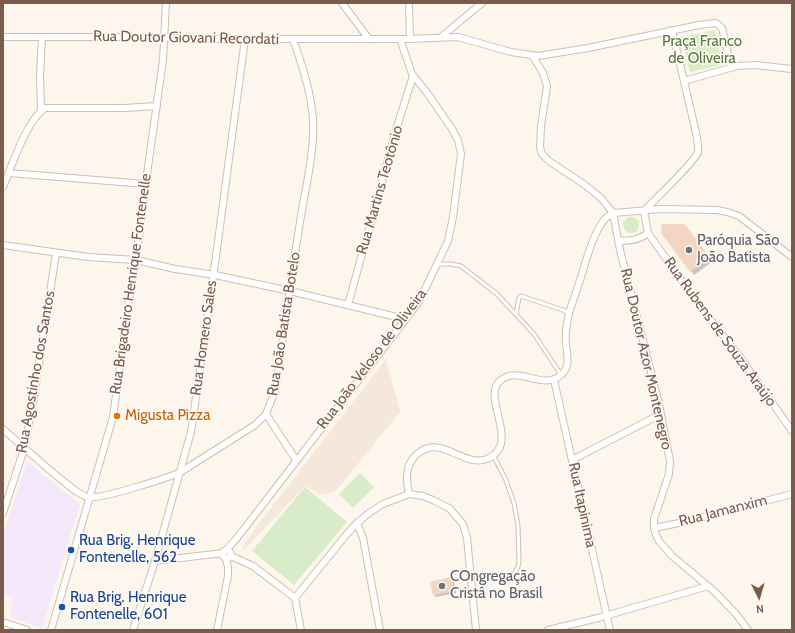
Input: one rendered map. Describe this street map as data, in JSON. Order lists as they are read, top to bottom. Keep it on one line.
{"streets":{"street":["Rua Doutor Giovani Recordati","Rua Martins Teotônio","Rua Brigadeiro Henrique Fontenelle","Rua João Batista Botelo","Rua Rubens de Souza Araújo","Rua Homero Sales","Rua João Veloso de Oliveira","Rua Doutor Azor Montenegro","Rua Agostinho dos Santos","Rua Itapinima","Rua Jamanxim"]},"crossings":[["Rua Doutor Giovani Recordati","Rua Brigadeiro Henrique Fontenelle"],["Rua Doutor Giovani Recordati","Rua João Batista Botelo"],["Rua Doutor Giovani Recordati","Rua Homero Sales"],["Rua Martins Teotônio","Rua João Veloso de Oliveira"],["Rua Brigadeiro Henrique Fontenelle","Rua João Batista Botelo"],["Rua João Batista Botelo","Rua Homero Sales"],["Rua Doutor Azor Montenegro","Rua Jamanxim"]],"parks":["Praça Franco de Oliveira"],"places":["Paróquia São João Batista","Migusta Pizza","Rua Brig. Henrique Fontenelle, 562","COngregação Cristâ no Brasil","Rua Brig. Henrique Fontenelle, 601"],"north":"bottom"}
